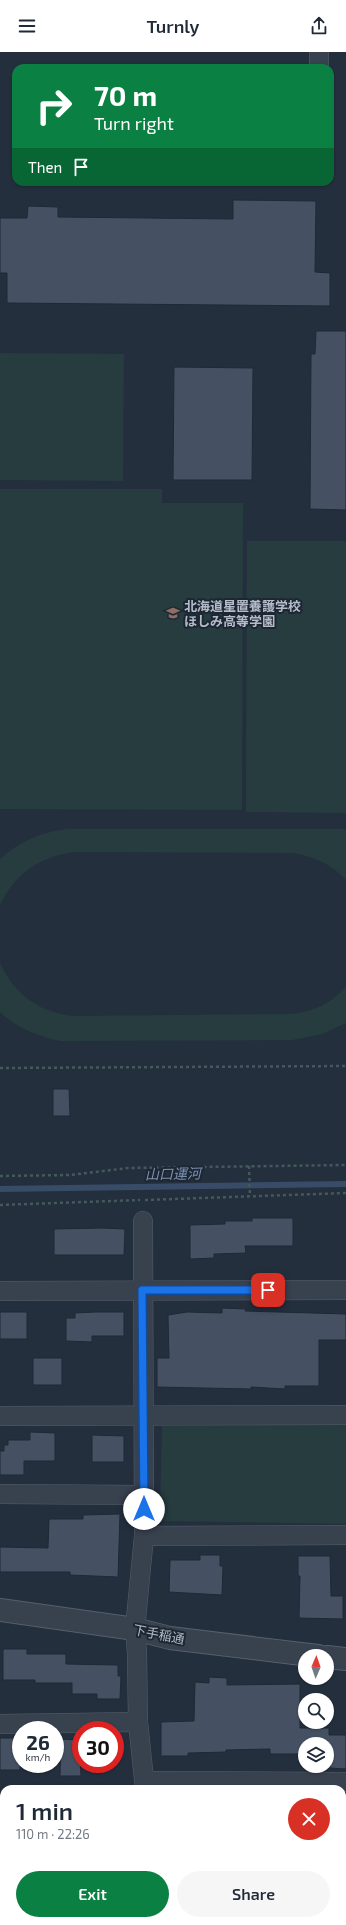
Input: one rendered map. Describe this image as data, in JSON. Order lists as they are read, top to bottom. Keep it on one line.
{"streets":{"street":["下手稲通"]},"water":["山口運河"],"places":{"school or university":["北海道星置養護学校 ほしみ高等学園"]},"north":"top","page":{"header":"Turnly","turn":["70 m","Turn right"],"then":"Then","speed":"26 km/h","limit":"30","heading":["1 min","110 m · 22:26"],"buttons":["Exit","Share"]}}
